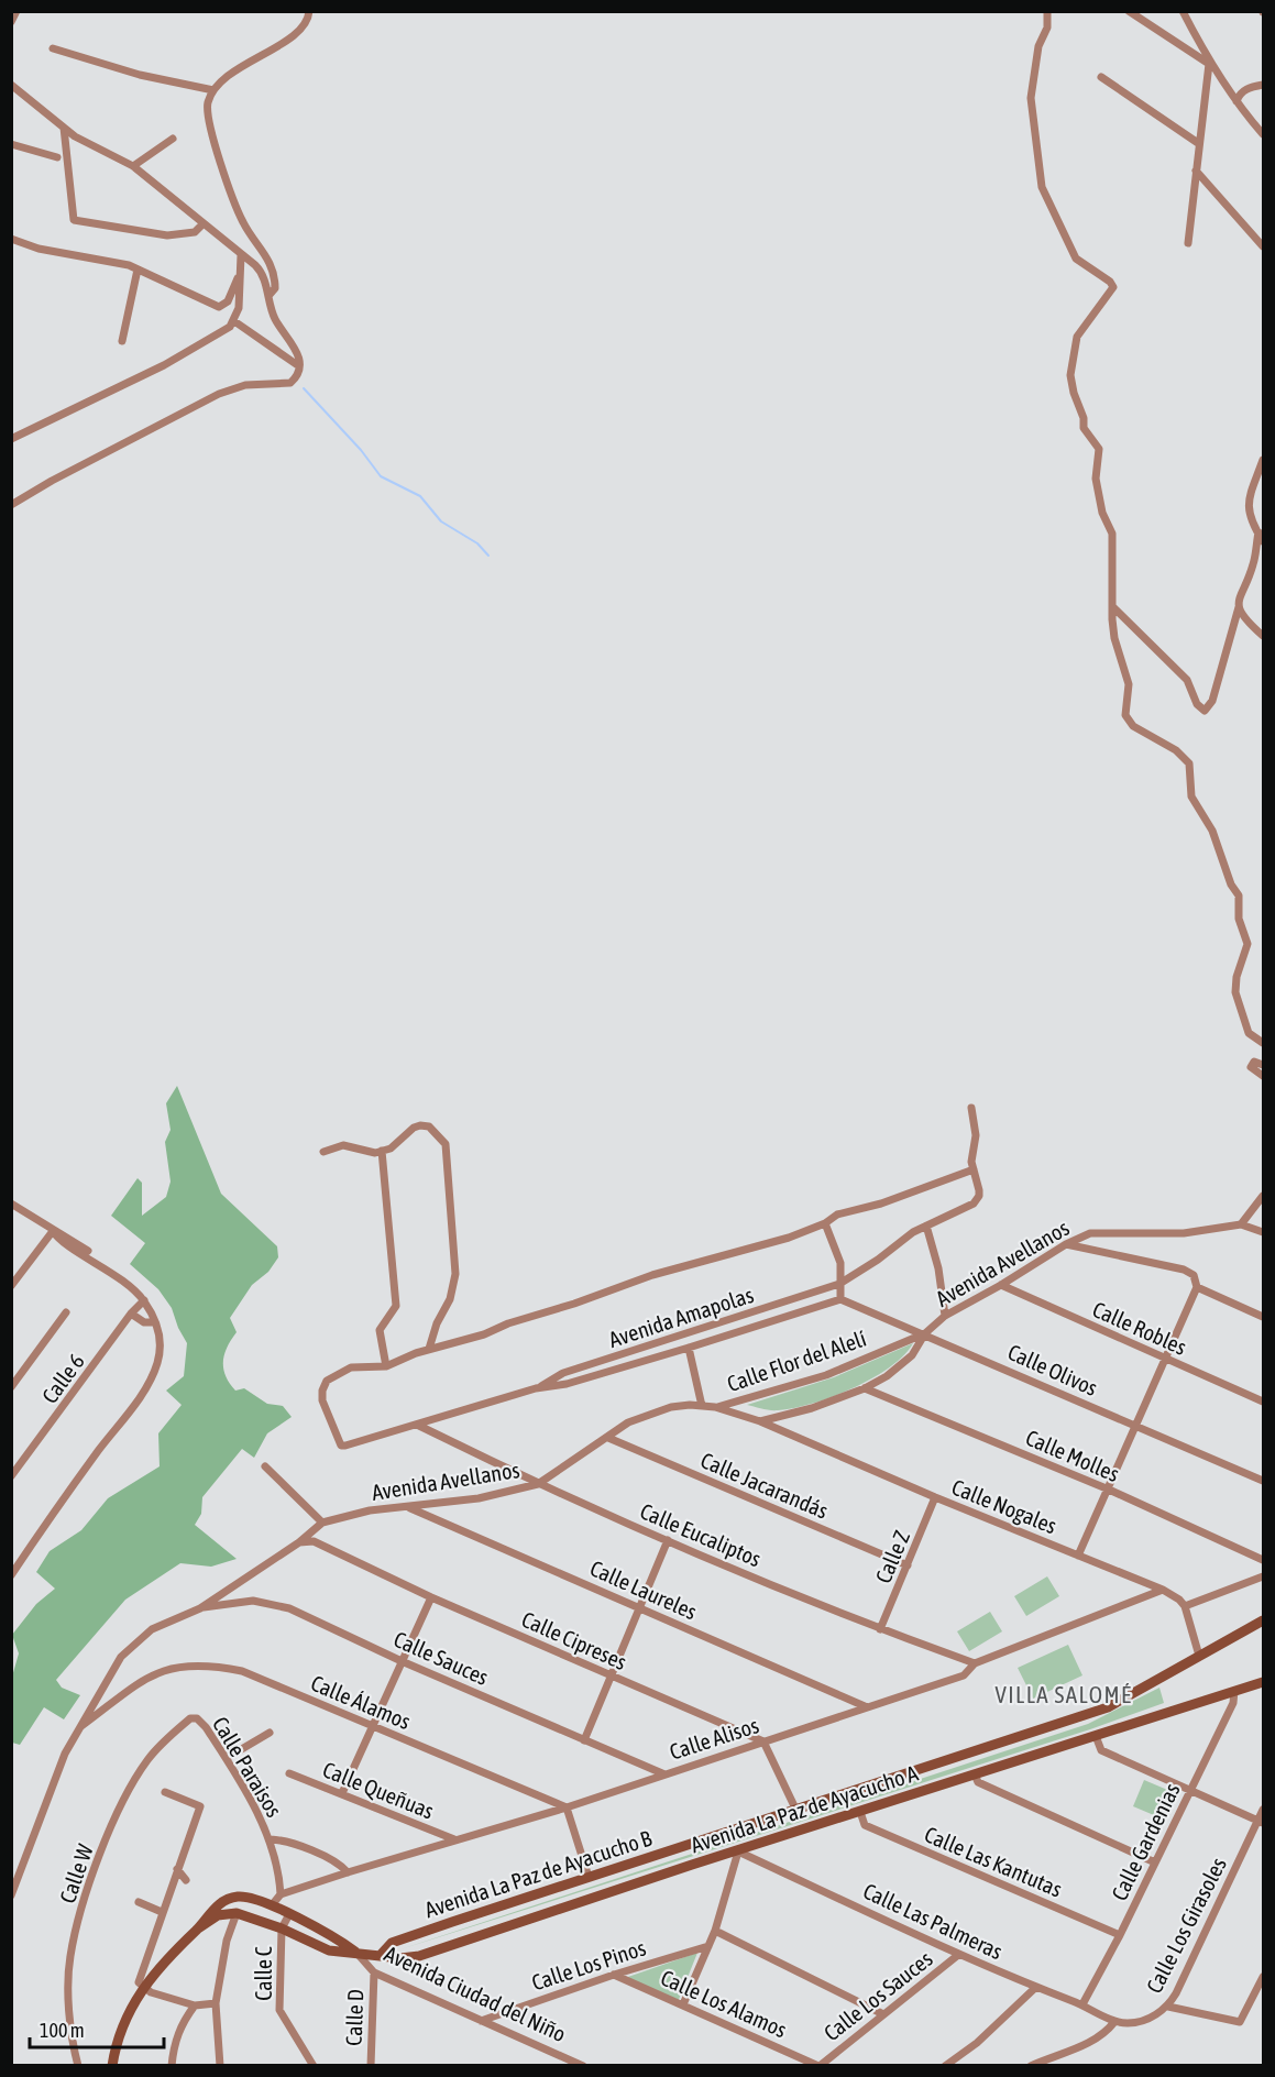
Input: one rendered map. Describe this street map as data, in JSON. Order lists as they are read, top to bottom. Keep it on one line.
{"streets":{"main road":["Avenida La Paz de Ayacucho A","Avenida La Paz de Ayacucho B","Avenida Ciudad del Niño"],"street":["Avenida Avellanos","Avenida Amapolas","Calle Robles","Calle Flor del Alelí","Calle Olivos","Calle 6","Calle Molles","Calle Jacarandás","Calle Nogales","Calle Eucaliptos","Calle Z","Calle Laureles","Calle Cipreses","Calle Sauces","Calle Álamos","Calle Alisos","Calle Paraisos","Calle Queñuas","Calle Gardenias","Calle Las Kantutas","Calle W","Calle Las Palmeras","Calle Los Girasoles","Calle Los Pinos","Calle C","Calle Los Sauces","Calle Los Alamos","Calle D"]},"crossings":[["Avenida Avellanos","Calle Robles"],["Avenida Avellanos","Calle Flor del Alelí"],["Avenida Avellanos","Calle Olivos"],["Avenida Avellanos","Calle Molles"],["Avenida Avellanos","Calle Jacarandás"],["Avenida Avellanos","Calle Nogales"],["Avenida Avellanos","Calle Eucaliptos"],["Avenida Avellanos","Calle Laureles"],["Avenida Avellanos","Calle Cipreses"],["Avenida Avellanos","Calle Sauces"],["Avenida Avellanos","Calle Álamos"],["Avenida Amapolas","Calle Olivos"],["Avenida Amapolas","Calle Eucaliptos"],["Calle Flor del Alelí","Calle Olivos"],["Calle Jacarandás","Calle Z"],["Calle Nogales","Calle Z"],["Calle Nogales","Calle Alisos"],["Calle Eucaliptos","Calle Z"],["Calle Eucaliptos","Calle Alisos"],["Calle Laureles","Calle Alisos"],["Calle Cipreses","Calle Alisos"],["Calle Sauces","Calle Alisos"],["Calle Álamos","Calle Alisos"],["Calle Alisos","Calle Paraisos"],["Calle Alisos","Calle Queñuas"],["Calle Paraisos","Calle W"],["Avenida La Paz de Ayacucho A","Calle Gardenias"],["Avenida La Paz de Ayacucho A","Calle Las Kantutas"],["Avenida La Paz de Ayacucho A","Avenida La Paz de Ayacucho B"],["Avenida La Paz de Ayacucho A","Calle Las Palmeras"],["Avenida La Paz de Ayacucho A","Avenida Ciudad del Niño"],["Calle Gardenias","Calle Las Kantutas"],["Calle Gardenias","Calle Las Palmeras"],["Calle Las Palmeras","Calle Los Girasoles"],["Calle Las Palmeras","Calle Los Sauces"],["Calle Los Pinos","Avenida Ciudad del Niño"],["Calle Los Pinos","Calle Los Alamos"],["Calle C","Avenida Ciudad del Niño"],["Avenida Ciudad del Niño","Calle D"],["Calle Los Sauces","Calle Los Alamos"]],"districts":["VILLA SALOMÉ"],"scale_bar":"100 m"}
